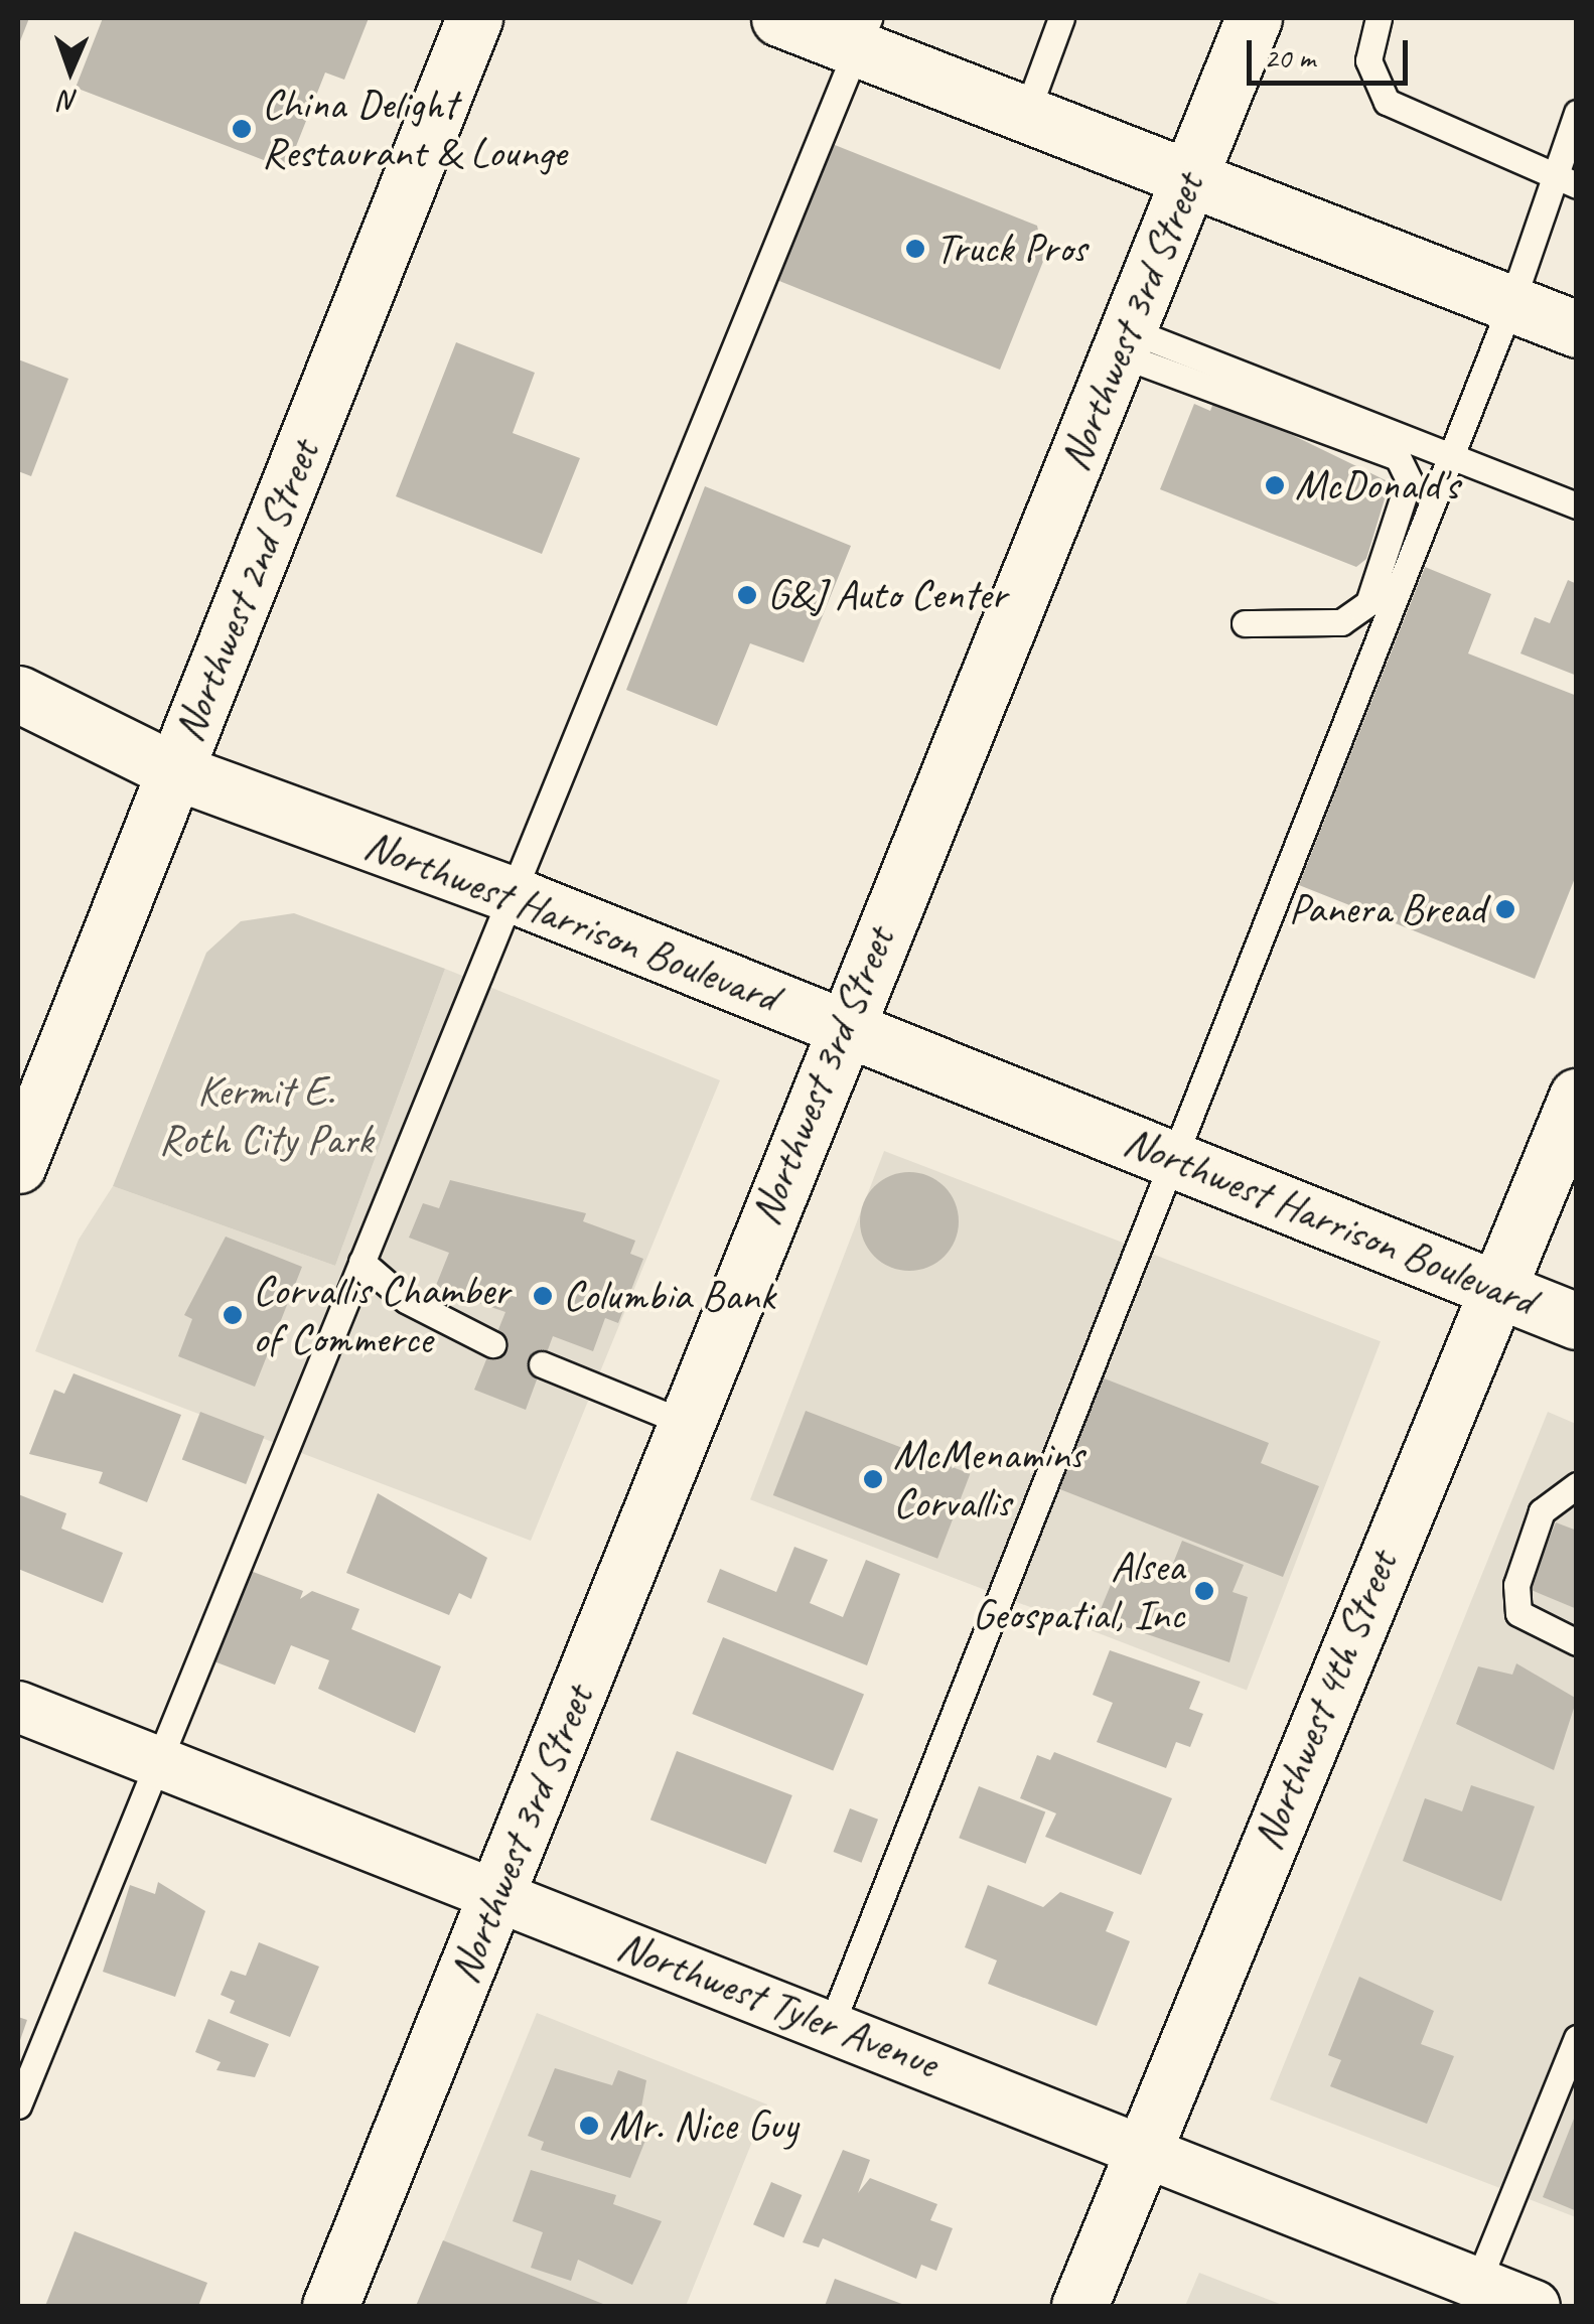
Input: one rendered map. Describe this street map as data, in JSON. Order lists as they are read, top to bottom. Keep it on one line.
{"streets":{"main road":["Northwest 3rd Street","Northwest 2nd Street","Northwest Harrison Boulevard","Northwest 4th Street"],"street":["Northwest Tyler Avenue"]},"crossings":[["Northwest 3rd Street","Northwest Harrison Boulevard"],["Northwest 3rd Street","Northwest Tyler Avenue"],["Northwest 2nd Street","Northwest Harrison Boulevard"],["Northwest Harrison Boulevard","Northwest 4th Street"],["Northwest 4th Street","Northwest Tyler Avenue"]],"parks":["Kermit E. Roth City Park"],"places":["China Delight Restaurant & Lounge","Truck Pros","McDonald's","G&J Auto Center","Panera Bread","Columbia Bank","Corvallis Chamber of Commerce","McMenamins Corvallis","Alsea Geospatial, Inc","Mr. Nice Guy"],"scale_bar":"20 m","north":"bottom"}
